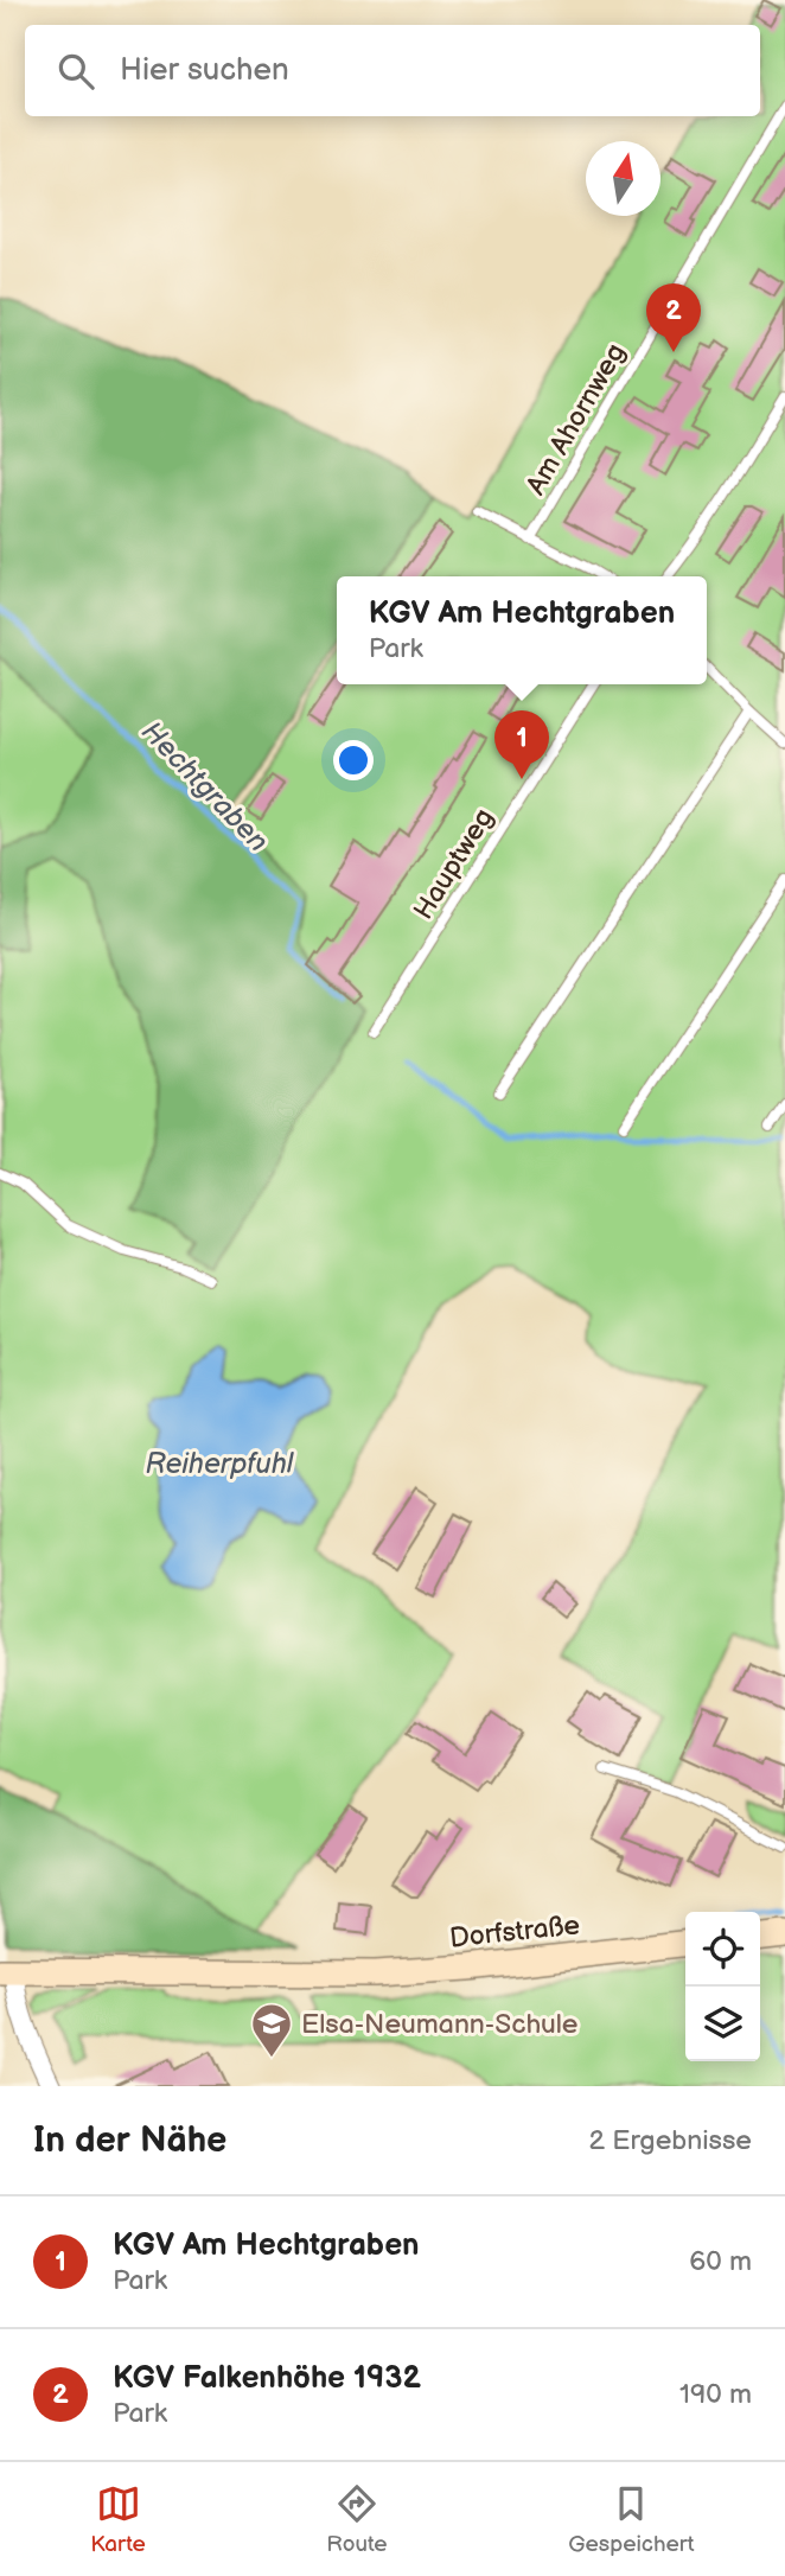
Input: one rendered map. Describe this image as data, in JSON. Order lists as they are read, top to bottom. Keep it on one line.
{"streets":{"main road":["Dorfstraße"],"lane":["Am Ahornweg","Hauptweg"]},"water":["Hechtgraben","Reiherpfuhl"],"places":{"school or university":["Elsa-Neumann-Schule"]},"north":"top","page":{"search":"Hier suchen","pins":["2","1"],"popup":["KGV Am Hechtgraben","Park"],"heading":["In der Nähe","2 Ergebnisse"],"list":[{"mark":"1","name":"KGV Am Hechtgraben","note":"Park","value":"60 m"},{"mark":"2","name":"KGV Falkenhöhe 1932","note":"Park","value":"190 m"}],"nav":["Karte","Route","Gespeichert"]}}
